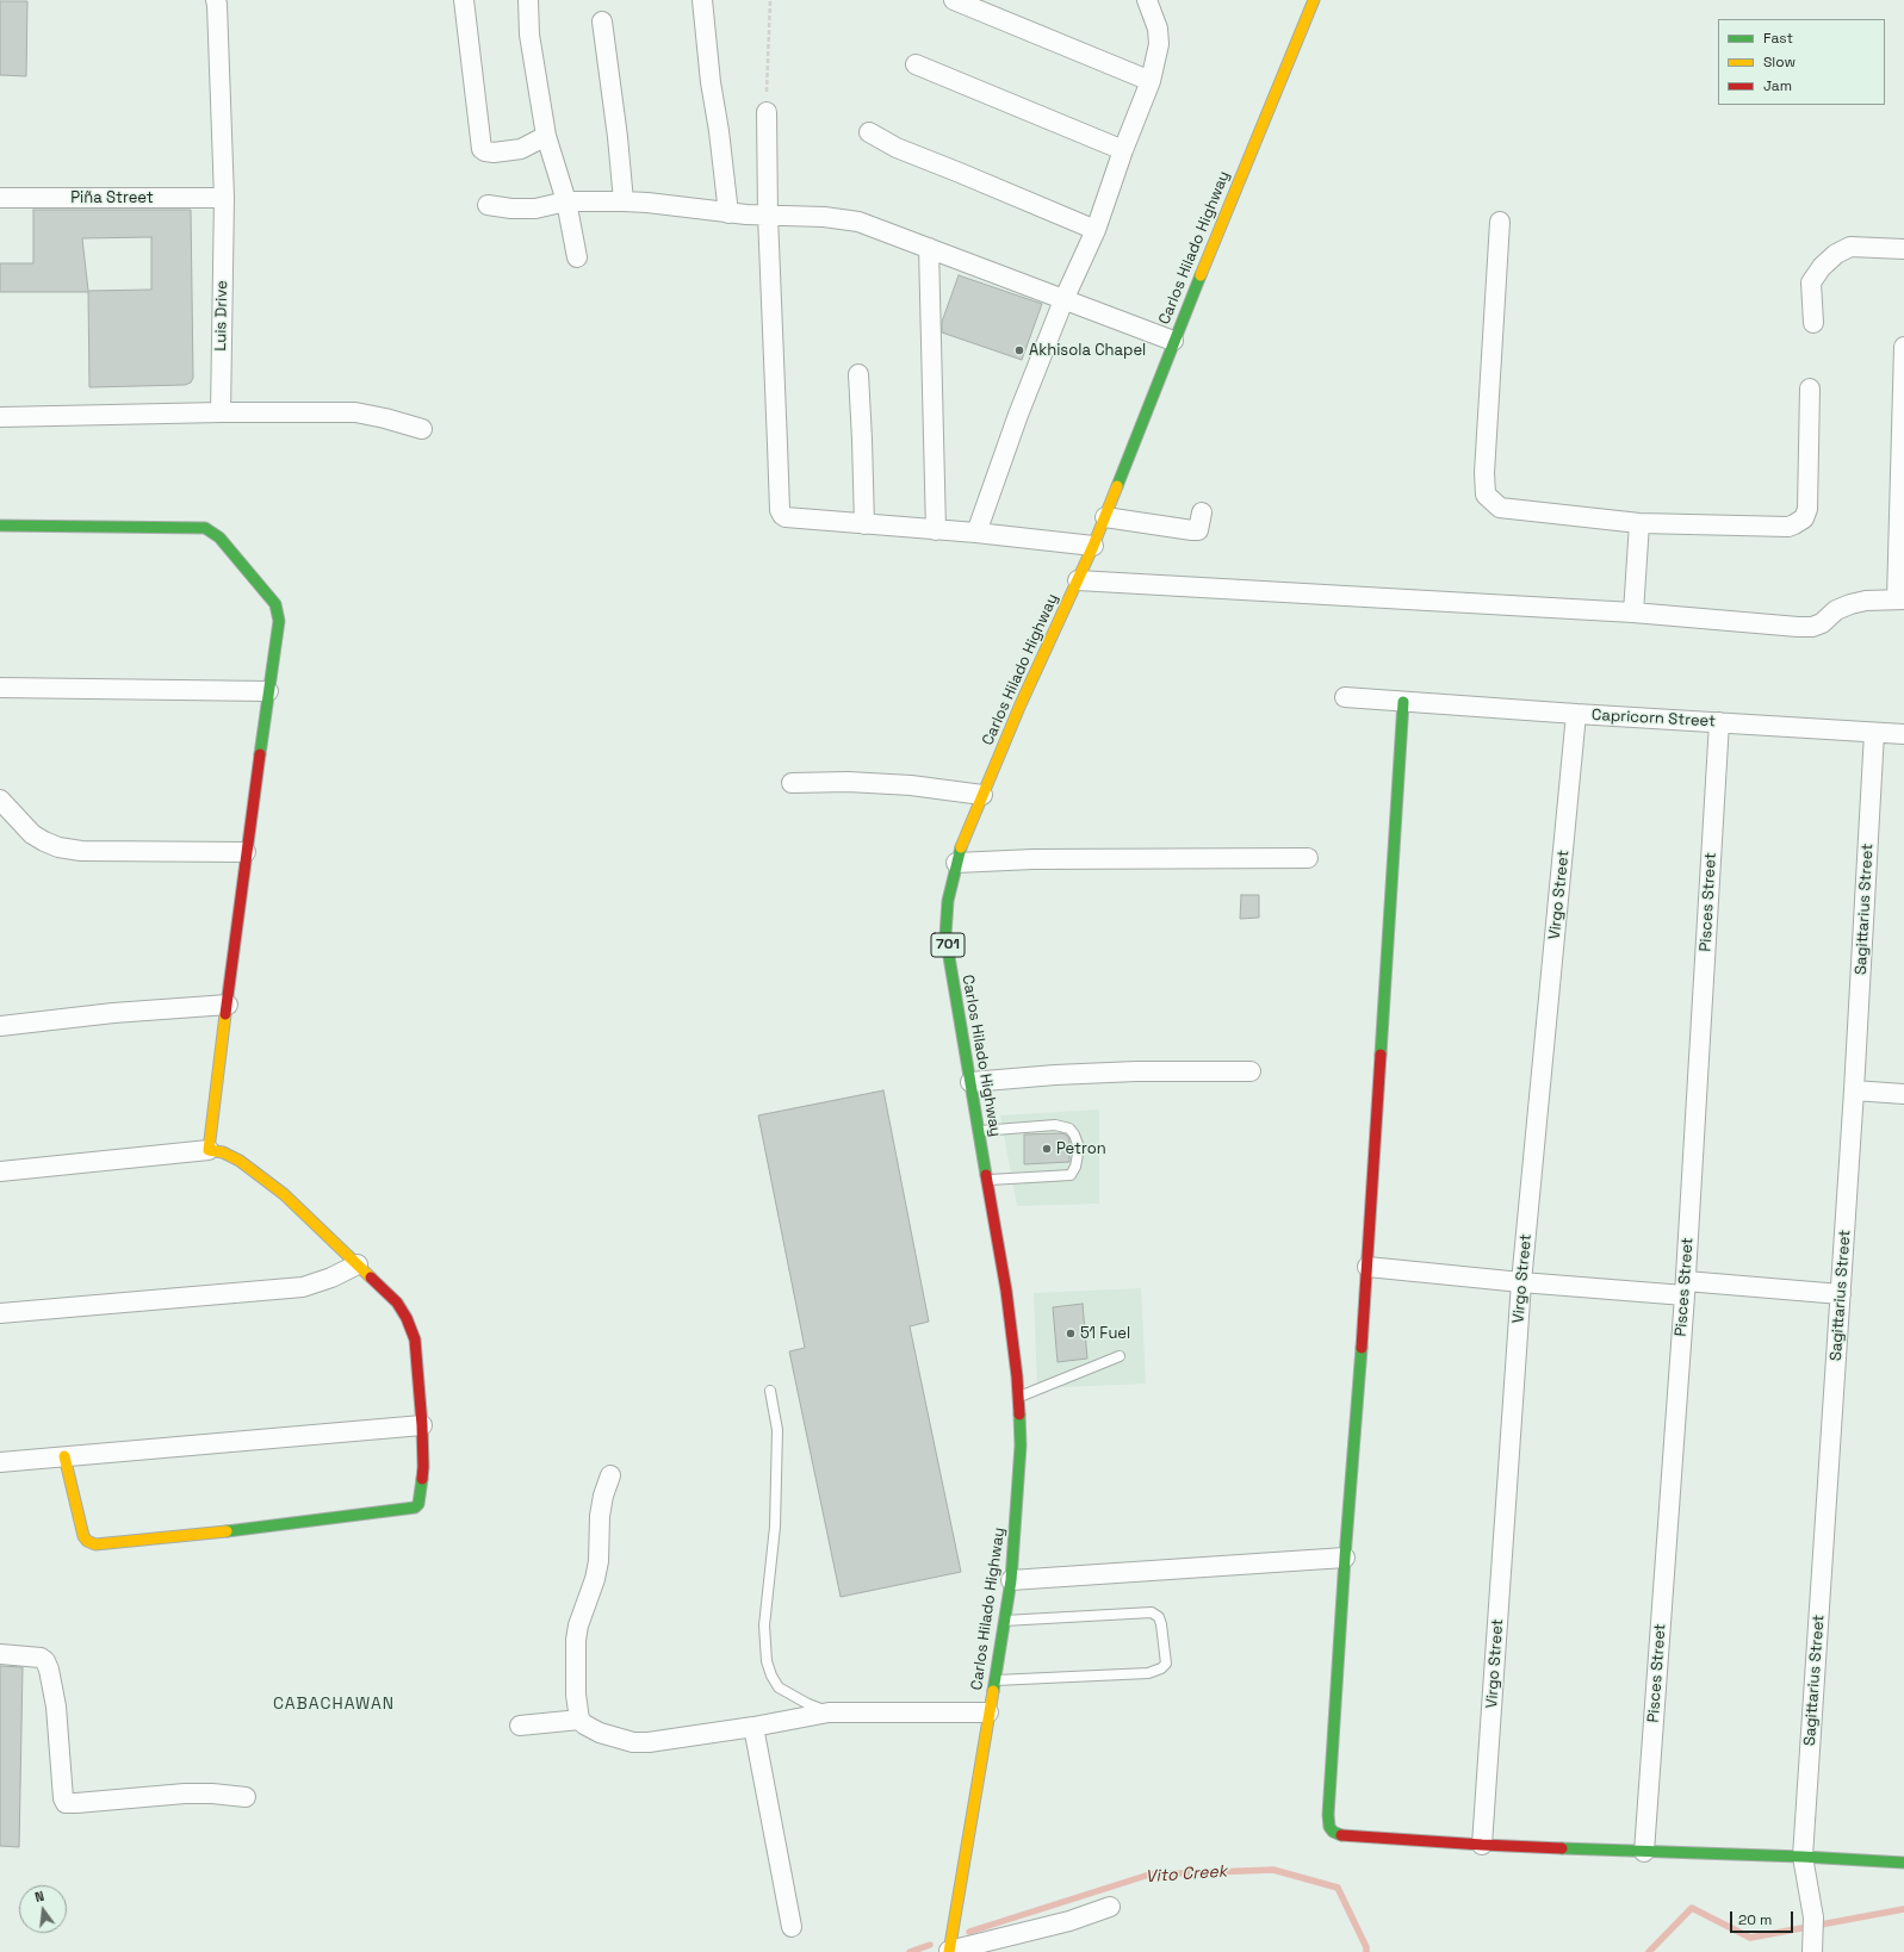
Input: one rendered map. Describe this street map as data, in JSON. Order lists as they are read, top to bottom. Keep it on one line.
{"streets":{"street":["Piña Street","Carlos Hilado Highway","Luis Drive","Capricorn Street","Virgo Street","Pisces Street","Sagittarius Street","701"]},"crossings":[["Piña Street","Luis Drive"],["Capricorn Street","Virgo Street"],["Capricorn Street","Pisces Street"],["Capricorn Street","Sagittarius Street"]],"districts":["CABACHAWAN"],"water":["Vito Creek"],"places":["Akhisola Chapel","Petron","51 Fuel"],"legend":["Fast","Slow","Jam"],"scale_bar":"20 m","north":"top"}
